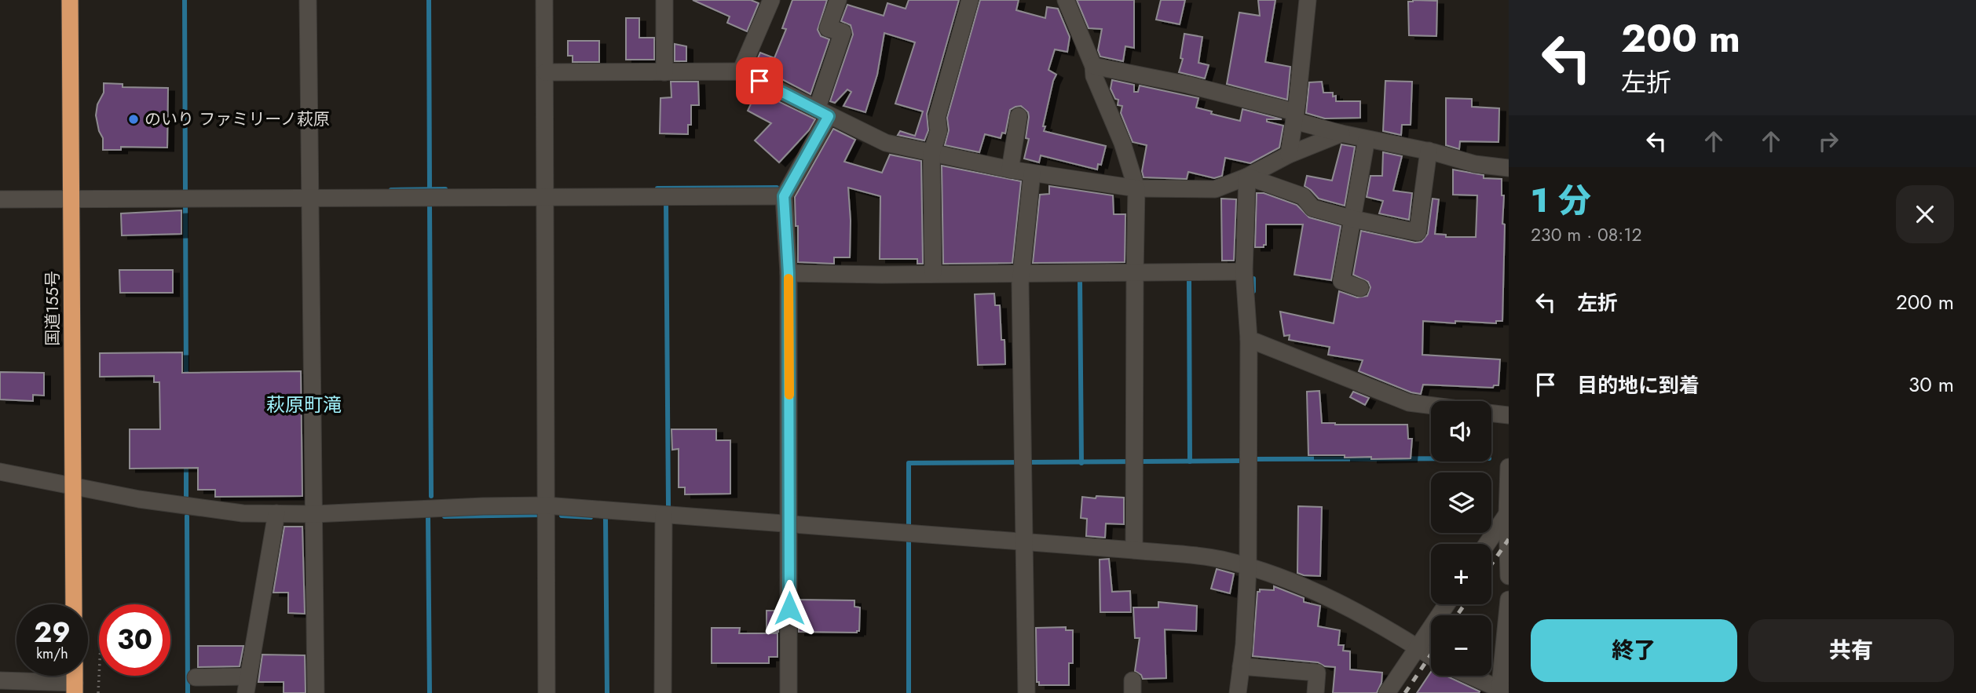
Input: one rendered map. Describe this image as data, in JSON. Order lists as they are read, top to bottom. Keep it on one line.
{"streets":{"highway":["国道155号"]},"districts":["萩原町滝"],"places":["のいり ファミリーノ萩原"],"page":{"turn":["200 m","左折"],"heading":["1 分","230 m · 08:12"],"list":[{"name":"左折","value":"200 m"},{"name":"目的地に到着","value":"30 m"}],"map_buttons":["+","−"],"speed":"29 km/h","limit":"30","buttons":["終了","共有"]}}
